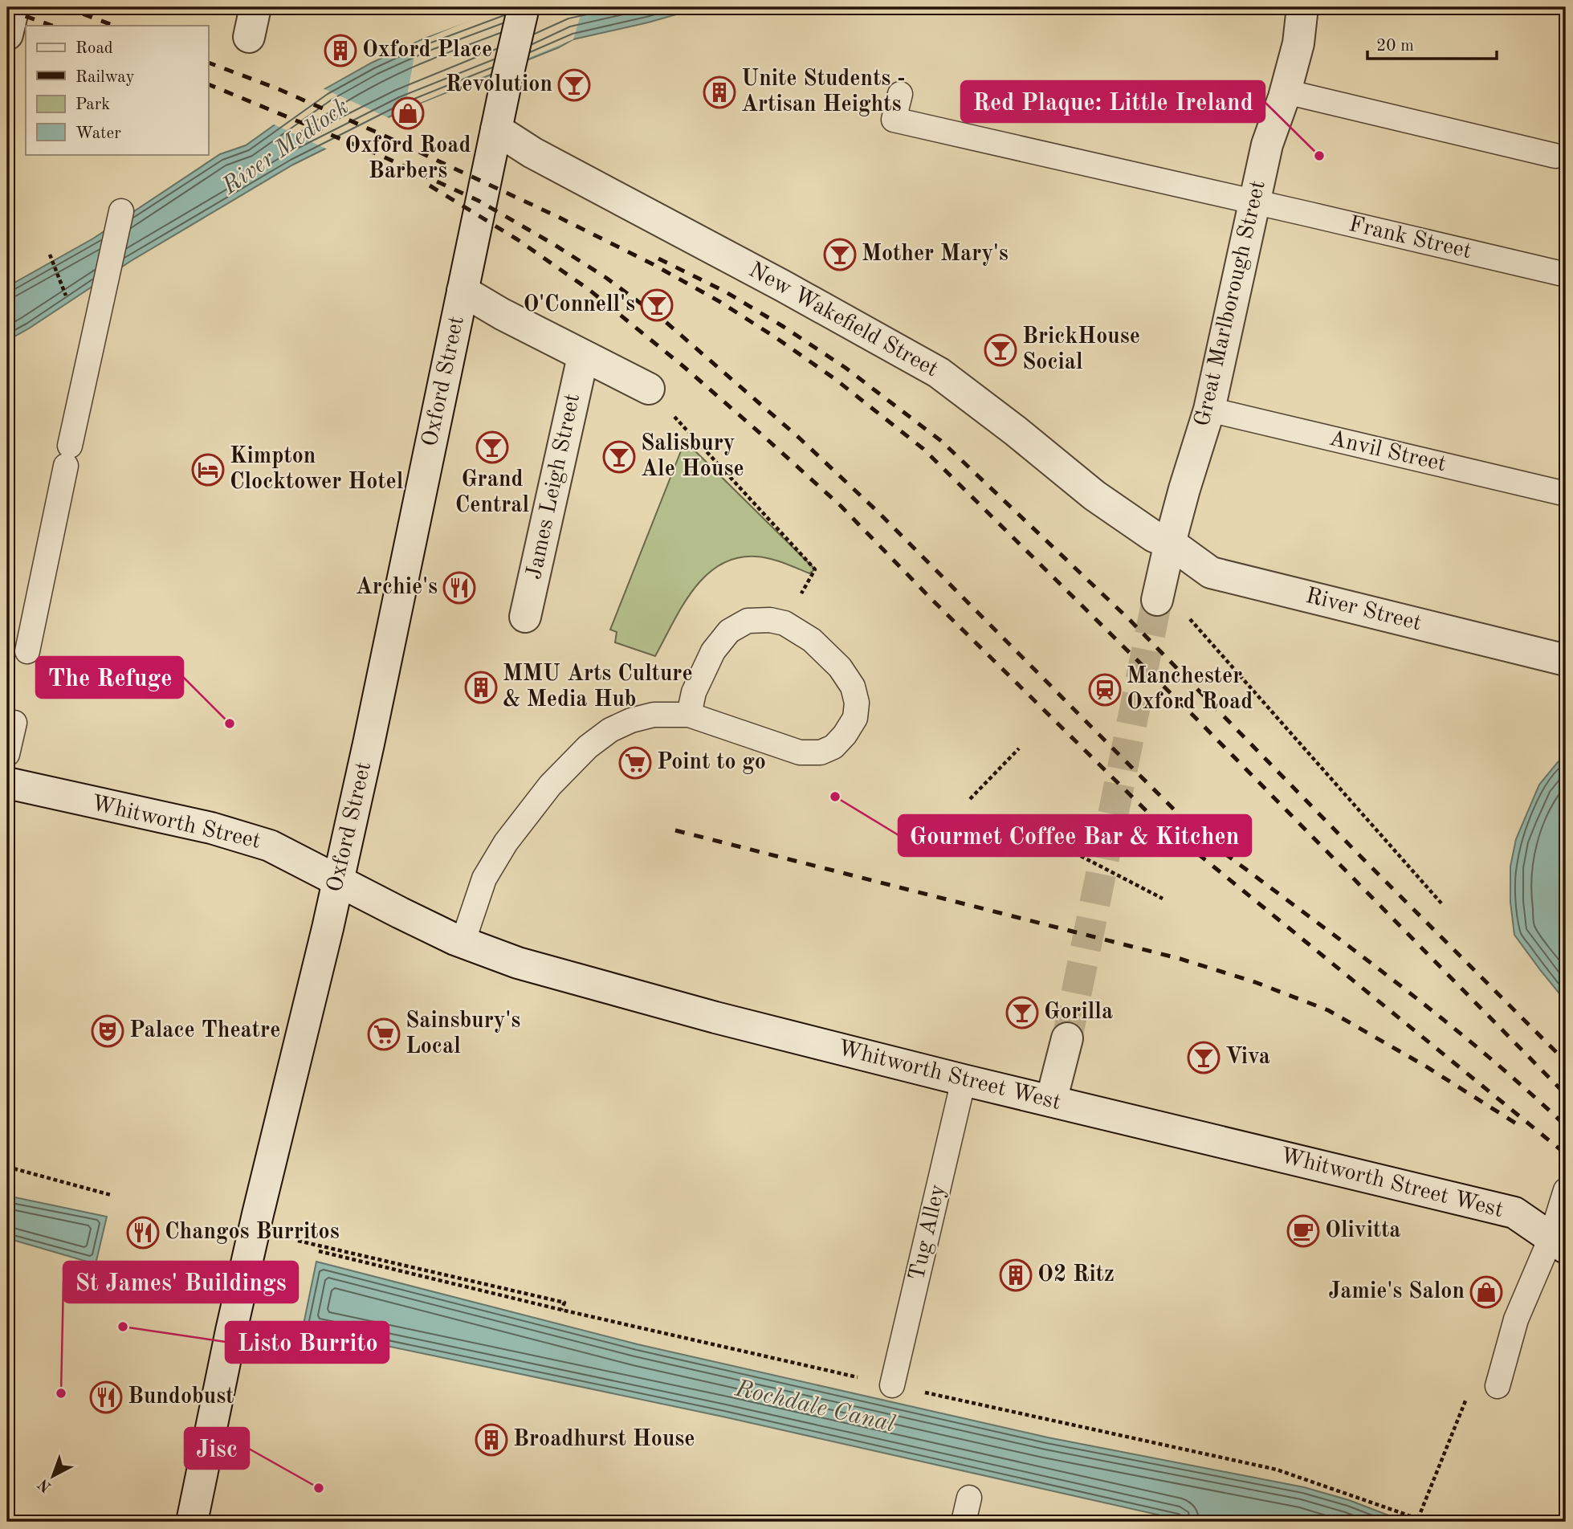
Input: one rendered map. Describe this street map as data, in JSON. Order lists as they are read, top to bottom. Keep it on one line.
{"streets":{"main road":["Great Marlborough Street","New Wakefield Street","Oxford Street","James Leigh Street","River Street","Whitworth Street","Whitworth Street West"],"lane":["Frank Street","Anvil Street","Tug Alley"]},"crossings":[["Frank Street","Great Marlborough Street"],["Great Marlborough Street","New Wakefield Street"],["Great Marlborough Street","Anvil Street"],["Great Marlborough Street","River Street"],["New Wakefield Street","Oxford Street"],["New Wakefield Street","River Street"],["Oxford Street","Whitworth Street"],["Oxford Street","Whitworth Street West"],["Whitworth Street","Whitworth Street West"],["Whitworth Street West","Tug Alley"]],"water":["River Medlock","Rochdale Canal"],"places":{"building":["Oxford Place","Unite Students - Artisan Heights","MMU Arts Culture & Media Hub","O2 Ritz","Broadhurst House"],"bar":["Revolution","Mother Mary's","O'Connell's","BrickHouse Social","Grand Central","Salisbury Ale House","Gorilla","Viva"],"shop":["Oxford Road Barbers","Jamie's Salon"],"other":["Red Plaque: Little Ireland","The Refuge","Gourmet Coffee Bar & Kitchen","Listo Burrito","St James' Buildings","Jisc"],"hotel":["Kimpton Clocktower Hotel"],"restaurant":["Archie's","Changos Burritos","Bundobust"],"station":["Manchester Oxford Road"],"supermarket":["Point to go","Sainsbury's Local"],"theatre":["Palace Theatre"],"cafe":["Olivitta"]},"legend":["Road","Railway","Park","Water"],"scale_bar":"20 m","north":"bottom left"}
